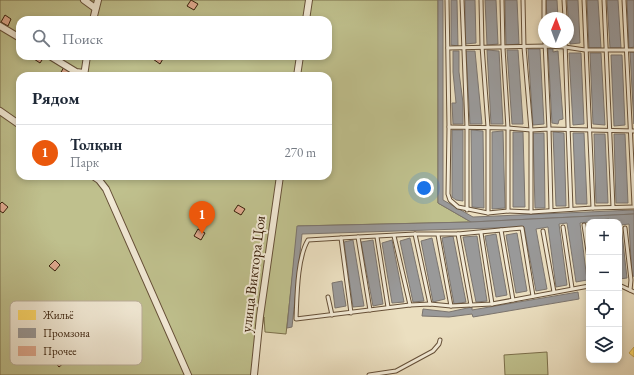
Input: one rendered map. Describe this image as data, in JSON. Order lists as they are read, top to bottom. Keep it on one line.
{"streets":{"street":["улица Виктора Цоя"]},"legend":["Жильё","Промзона","Прочее"],"north":"top","page":{"search":"Поиск","heading":"Рядом","list":[{"mark":"1","name":"Толқын","note":"Парк","value":"270 m"}],"pins":"1","map_buttons":["+","−"]}}
